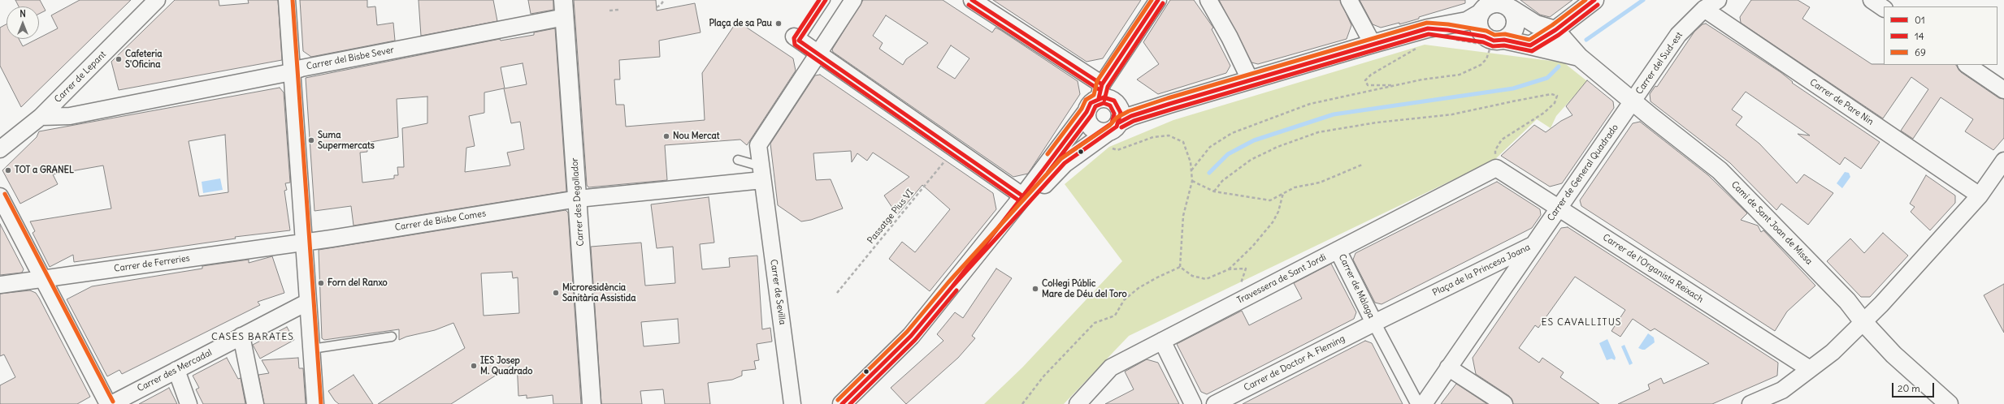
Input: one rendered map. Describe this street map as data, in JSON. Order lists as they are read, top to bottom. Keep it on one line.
{"streets":{"street":["Carrer del Bisbe Sever","Carrer del Sud-est","Carrer de Lepant","Carrer de Pare Nin","Carrer de General Quadrado","Carrer des Degollador","Carrer de Bisbe Comes","Camí de Sant Joan de Missa","Carrer de Ferreries","Carrer de l'Organista Reixach","Plaça de la Princesa Joana","Travessera de Sant Jordi","Carrer de Màlaga","Carrer de Sevilla","Carrer de Doctor A. Fleming","Carrer des Mercadal"],"path":["Passatge Pius VI"]},"crossings":[["Carrer del Bisbe Sever","Carrer de Lepant"],["Carrer del Bisbe Sever","Carrer des Degollador"],["Carrer del Sud-est","Carrer de Pare Nin"],["Carrer del Sud-est","Carrer de General Quadrado"],["Carrer del Sud-est","Camí de Sant Joan de Missa"],["Carrer de General Quadrado","Camí de Sant Joan de Missa"],["Carrer de General Quadrado","Carrer de l'Organista Reixach"],["Carrer de General Quadrado","Plaça de la Princesa Joana"],["Carrer des Degollador","Carrer de Bisbe Comes"],["Carrer de Bisbe Comes","Carrer de Ferreries"],["Carrer de l'Organista Reixach","Travessera de Sant Jordi"],["Plaça de la Princesa Joana","Carrer de Màlaga"],["Plaça de la Princesa Joana","Carrer de Doctor A. Fleming"],["Travessera de Sant Jordi","Carrer de Màlaga"],["Carrer de Màlaga","Carrer de Doctor A. Fleming"]],"districts":["ES CAVALLITUS","CASES BARATES"],"places":["Plaça de sa Pau","Cafeteria S'Oficina","Nou Mercat","Suma Supermercats","TOT a GRANEL","Forn del Ranxo","Col·legi Públic Mare de Déu del Toro","Microresidència Sanitària Assistida","IES Josep M. Quadrado"],"lines":["transit line 01","transit line 14","transit line 69"],"legend":["01","14","69"],"scale_bar":"20 m","north":"top"}
